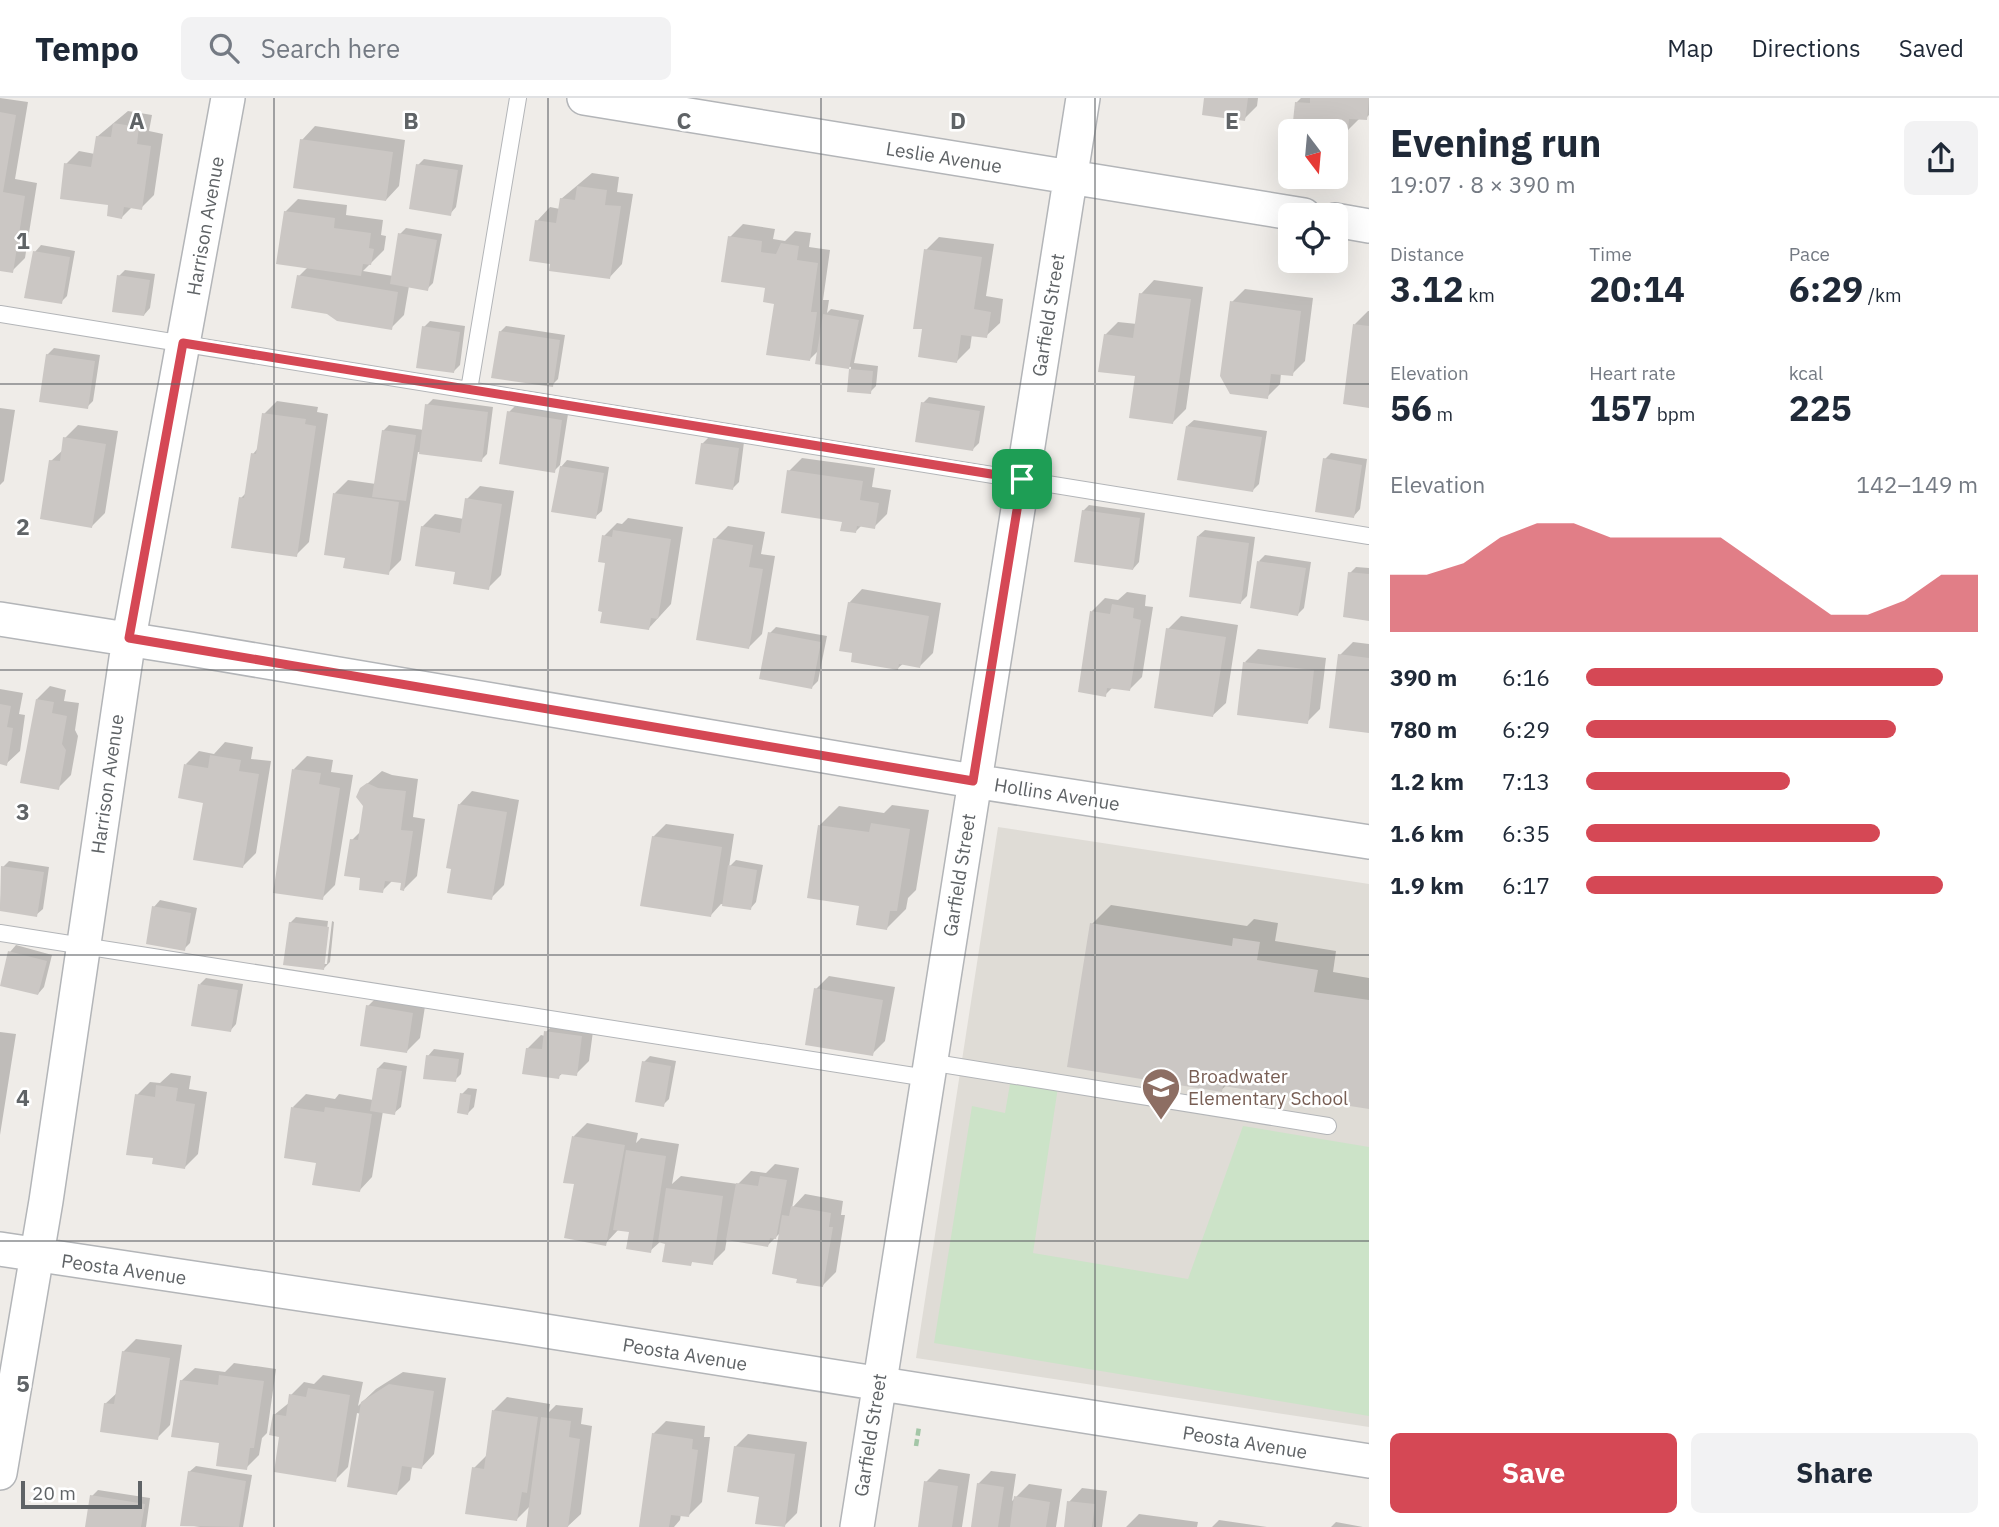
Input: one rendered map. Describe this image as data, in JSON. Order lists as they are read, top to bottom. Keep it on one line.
{"streets":{"street":["Leslie Avenue","Harrison Avenue","Garfield Street","Hollins Avenue","Peosta Avenue"]},"crossings":[["Leslie Avenue","Garfield Street"],["Harrison Avenue","Hollins Avenue"],["Harrison Avenue","Peosta Avenue"],["Garfield Street","Hollins Avenue"],["Garfield Street","Peosta Avenue"]],"places":{"school or university":["Broadwater Elementary School"]},"scale_bar":"20 m","north":"bottom","page":{"header":"Tempo","search":"Search here","nav":["Map","Directions","Saved"],"heading":["Evening run","19:07 · 8 × 390 m"],"stats":[["Distance","3.12 km"],["Time","20:14"],["Pace","6:29 /km"],["Elevation","56 m"],["Heart rate","157 bpm"],["kcal","225"]],"chart":["Elevation","142–149 m"],"list":[{"name":"390 m","note":"6:16"},{"name":"780 m","note":"6:29"},{"name":"1.2 km","note":"7:13"},{"name":"1.6 km","note":"6:35"},{"name":"1.9 km","note":"6:17"}],"buttons":["Save","Share"],"scale":"20 m"},"grid":{"columns":["A","B","C","D","E"],"rows":["1","2","3","4","5"]}}
